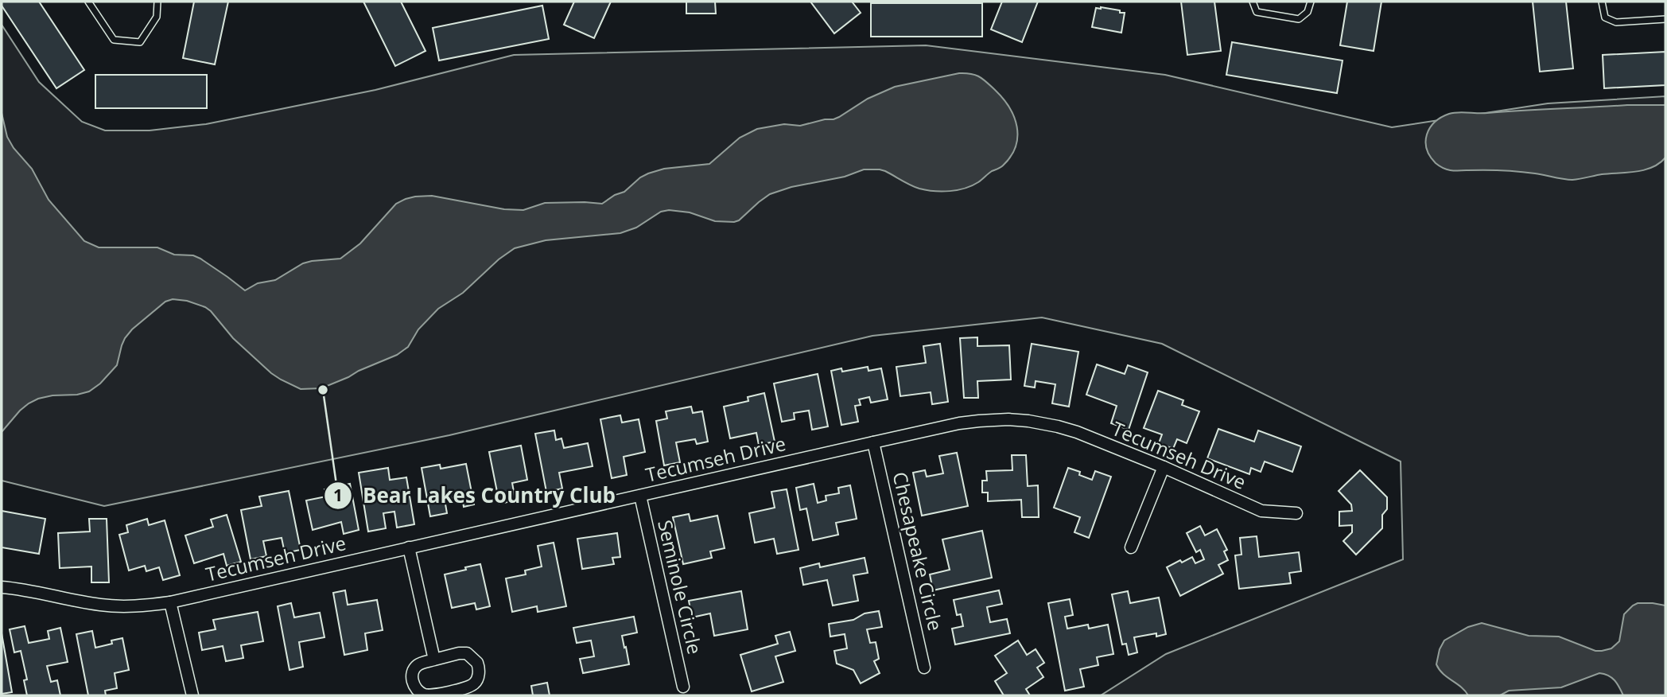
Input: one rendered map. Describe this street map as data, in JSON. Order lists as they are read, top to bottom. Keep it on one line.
{"streets":{"street":["Tecumseh Drive","Chesapeake Circle","Seminole Circle"]},"crossings":[["Tecumseh Drive","Chesapeake Circle"],["Tecumseh Drive","Seminole Circle"]],"places":["Bear Lakes Country Club"]}
